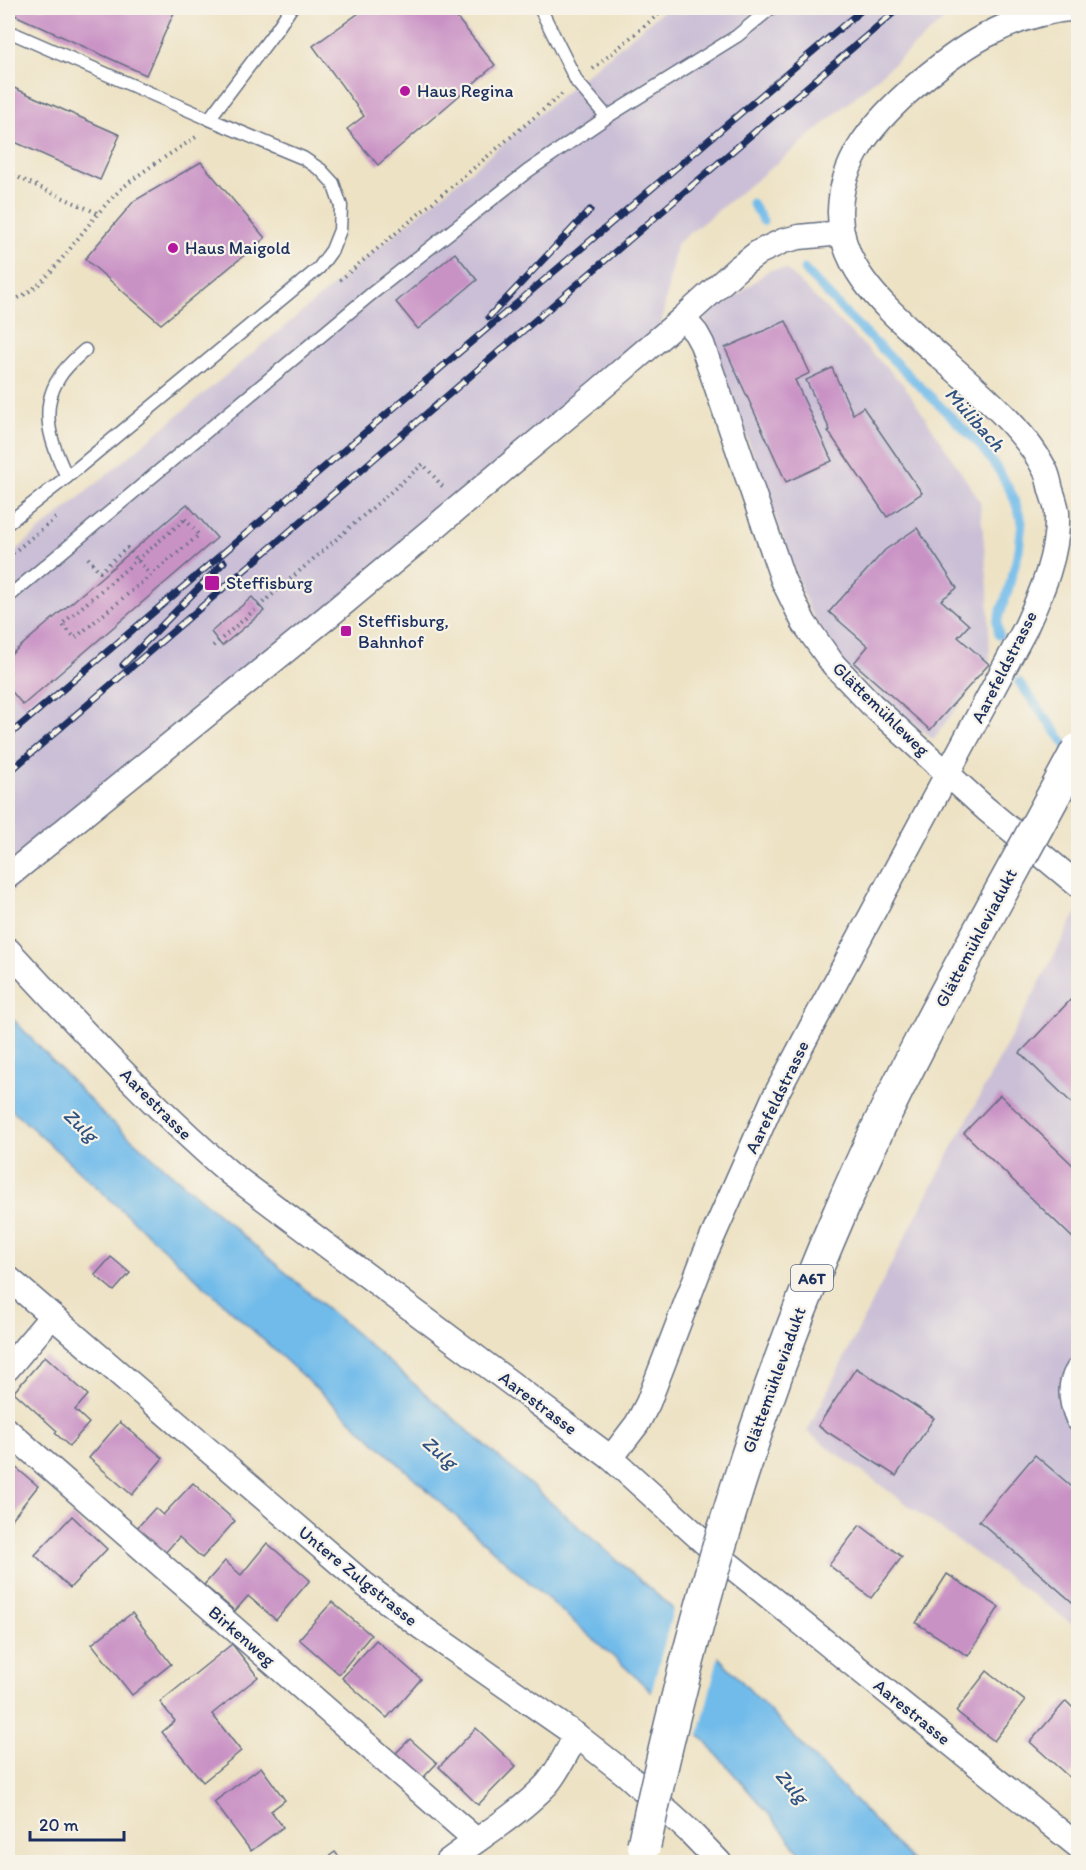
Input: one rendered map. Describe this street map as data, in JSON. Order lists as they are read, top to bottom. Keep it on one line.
{"streets":{"highway":["Glättemühleviadukt","A6T"],"street":["Aarefeldstrasse","Glättemühleweg","Aarestrasse","Untere Zulgstrasse","Birkenweg"]},"crossings":[["Aarefeldstrasse","Glättemühleweg"],["Aarefeldstrasse","Aarestrasse"]],"water":["Mülibach","Zulg"],"places":{"other":["Haus Regina","Haus Maigold"],"transit":["Steffisburg","Steffisburg, Bahnhof"]},"scale_bar":"20 m"}
